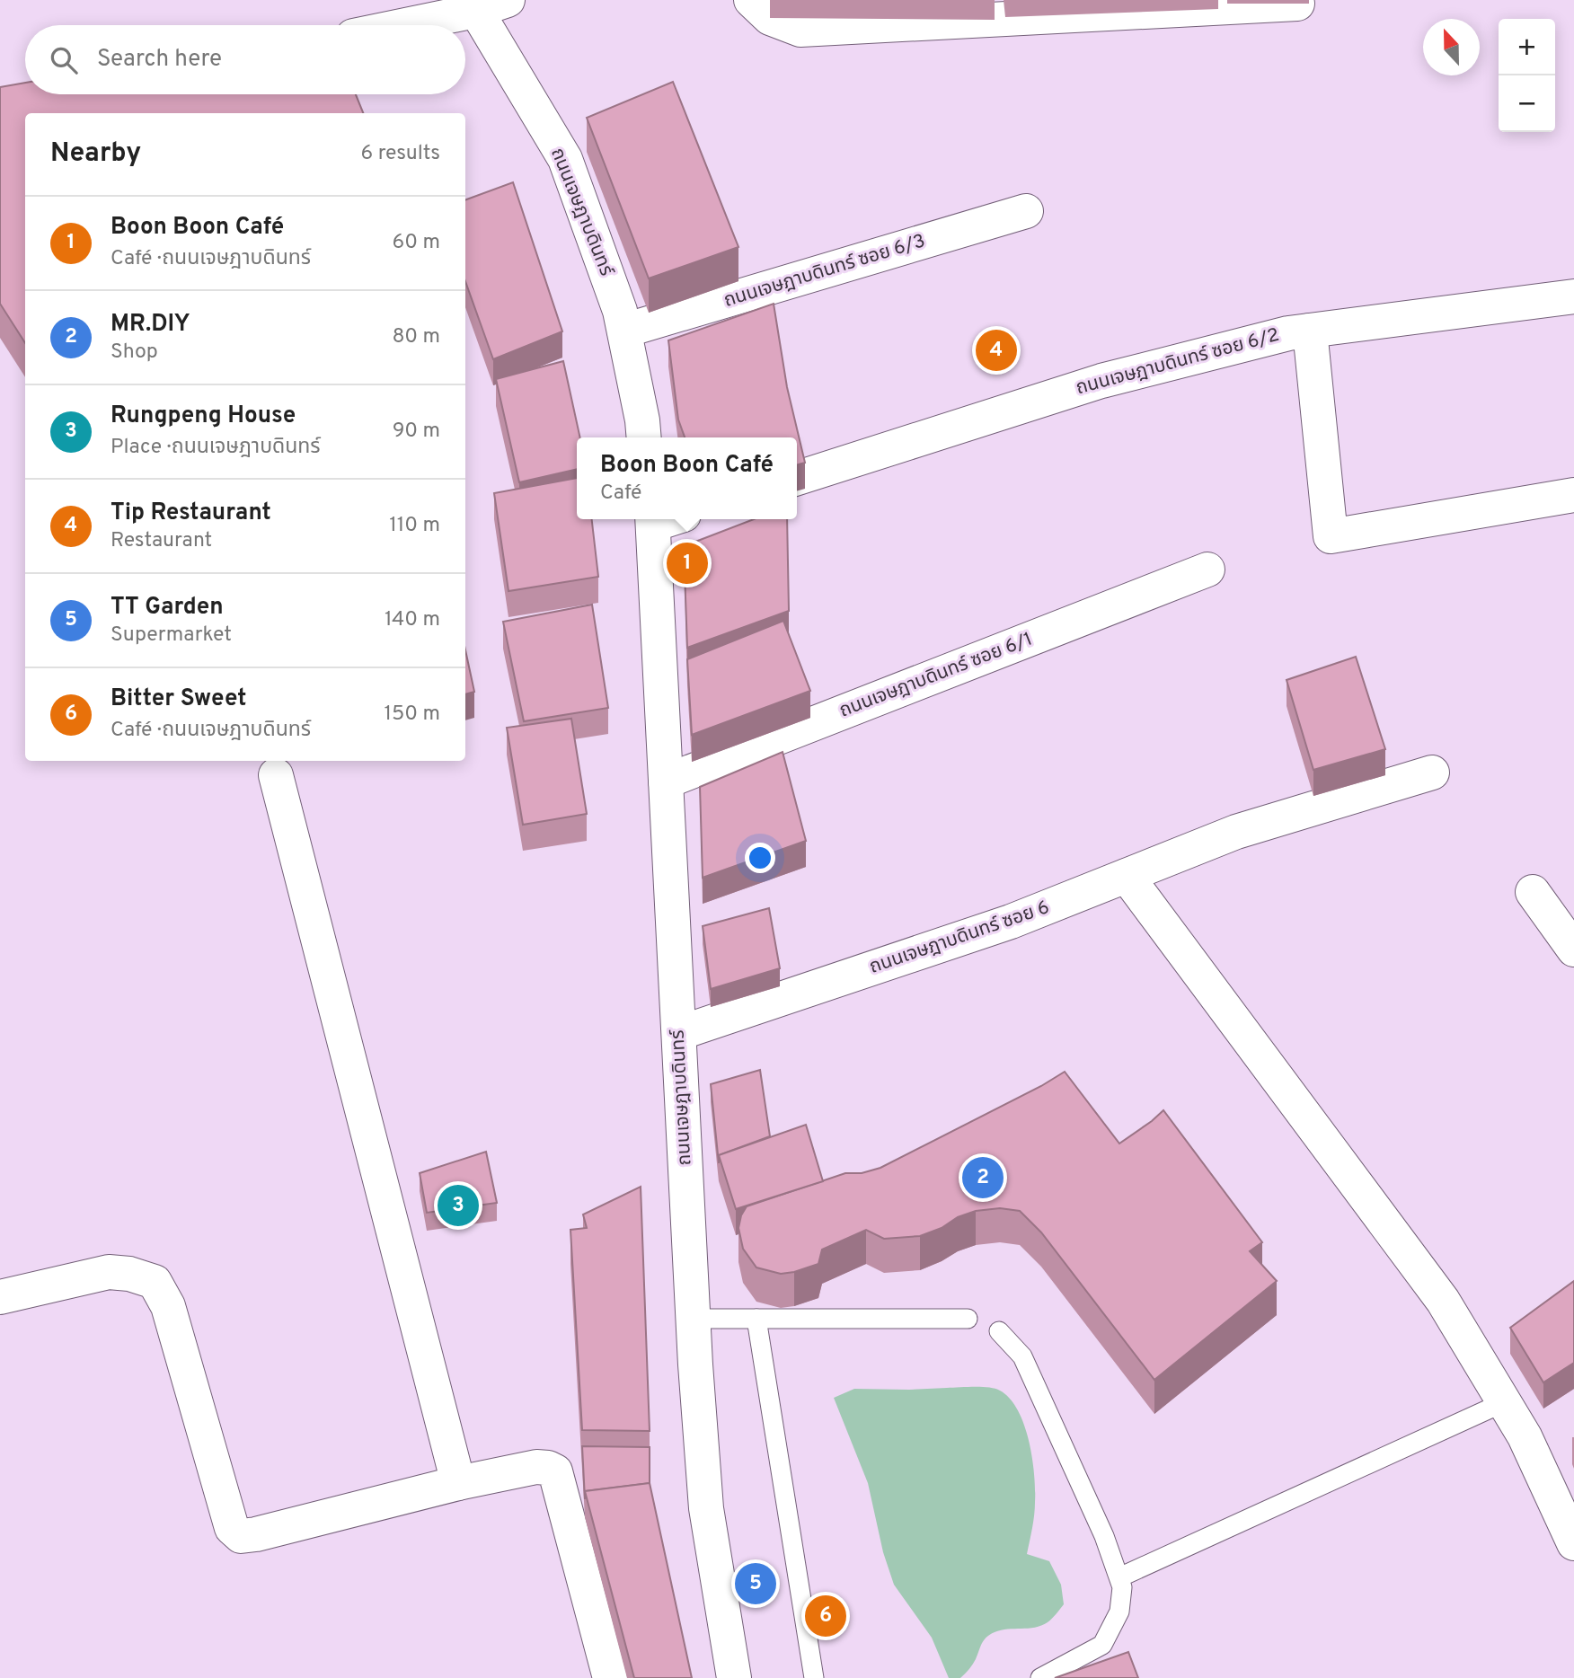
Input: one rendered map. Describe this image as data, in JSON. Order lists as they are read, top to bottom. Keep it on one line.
{"streets":{"street":["ถนนเจษฎาบดินทร์","ถนนเจษฎาบดินทร์ ซอย 6/3","ถนนเจษฎาบดินทร์ ซอย 6/2","ถนนเจษฎาบดินทร์ ซอย 6/1","ถนนเจษฎาบดินทร์ ซอย 6"]},"crossings":[["ถนนเจษฎาบดินทร์","ถนนเจษฎาบดินทร์ ซอย 6/3"],["ถนนเจษฎาบดินทร์","ถนนเจษฎาบดินทร์ ซอย 6/1"],["ถนนเจษฎาบดินทร์","ถนนเจษฎาบดินทร์ ซอย 6"]],"north":"top","page":{"map_buttons":["+","−"],"search":"Search here","heading":["Nearby","6 results"],"list":[{"mark":"1","name":"Boon Boon Café","note":"Café · ถนนเจษฎาบดินทร์","value":"60 m"},{"mark":"2","name":"MR.DIY","note":"Shop","value":"80 m"},{"mark":"3","name":"Rungpeng House","note":"Place · ถนนเจษฎาบดินทร์","value":"90 m"},{"mark":"4","name":"Tip Restaurant","note":"Restaurant","value":"110 m"},{"mark":"5","name":"TT Garden","note":"Supermarket","value":"140 m"},{"mark":"6","name":"Bitter Sweet","note":"Café · ถนนเจษฎาบดินทร์","value":"150 m"}],"pins":["4","1","2","3","5","6"],"popup":["Boon Boon Café","Café"]}}
